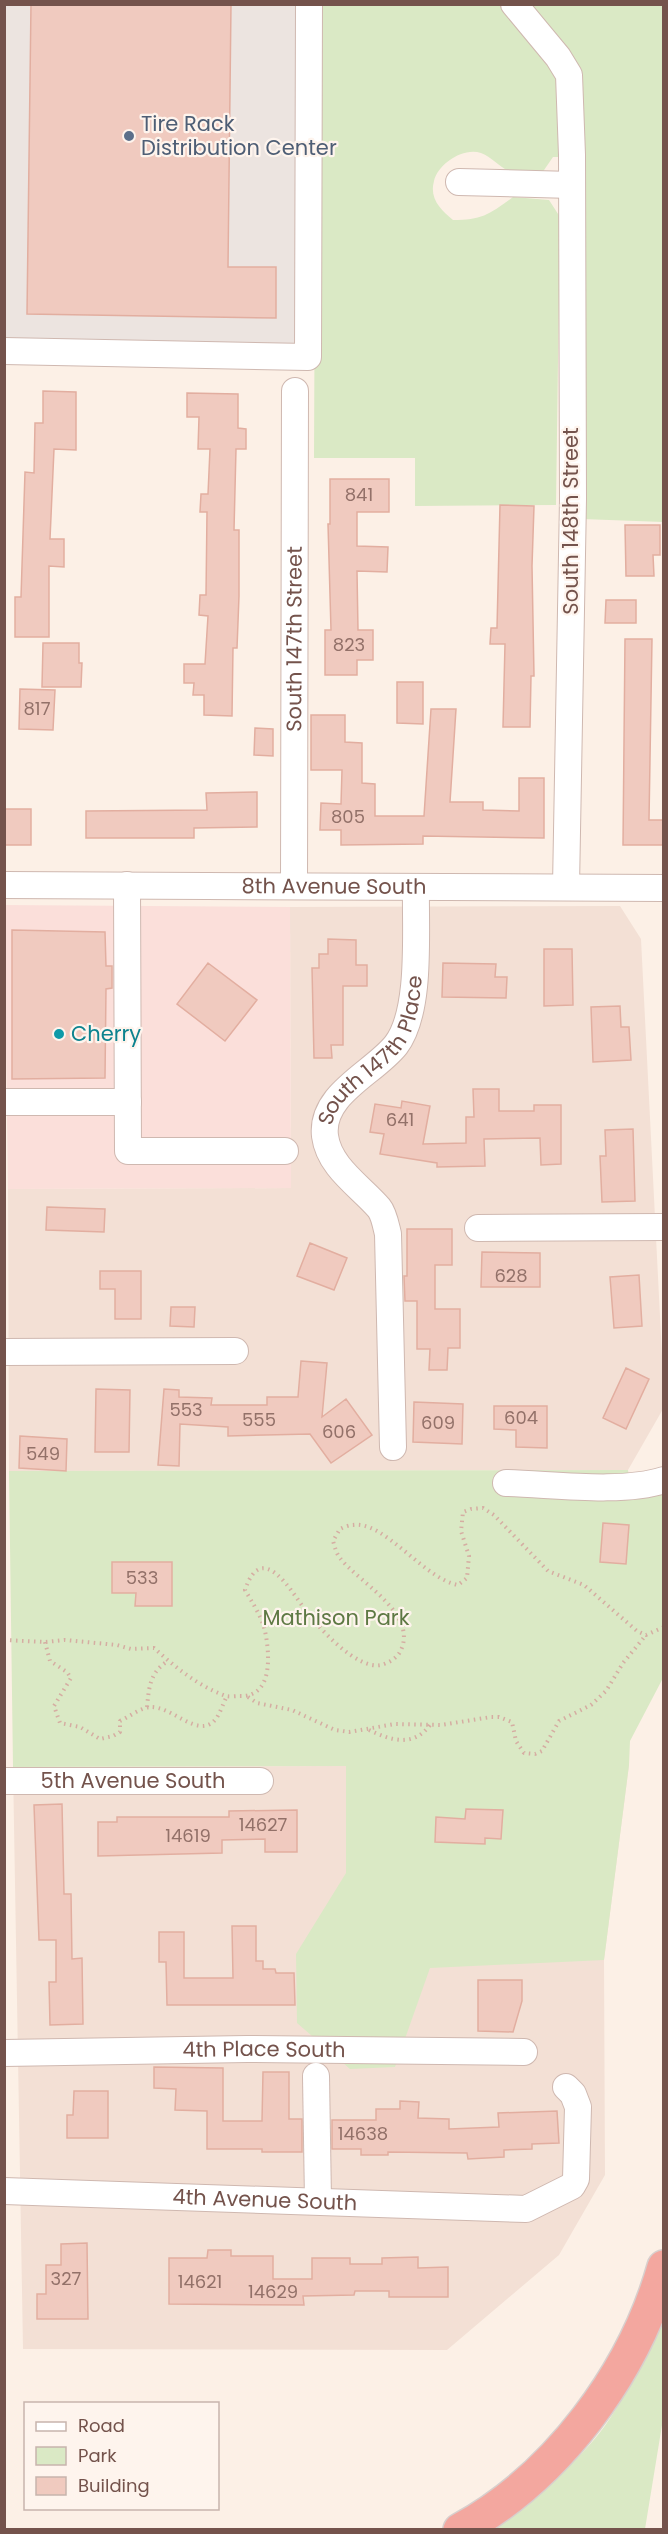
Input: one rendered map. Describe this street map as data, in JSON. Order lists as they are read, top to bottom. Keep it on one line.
{"streets":{"street":["South 148th Street","South 147th Street","8th Avenue South","South 147th Place","5th Avenue South","4th Place South","4th Avenue South"]},"crossings":[["South 148th Street","8th Avenue South"],["South 147th Street","8th Avenue South"],["8th Avenue South","South 147th Place"]],"parks":["Mathison Park"],"places":["Tire Rack Distribution Center","Cherry"],"house_numbers":["841","823","817","805","641","628","553","604","555","609","606","549","533","14627","14619","14638","327","14621","14629"],"legend":["Road","Park","Building"]}
